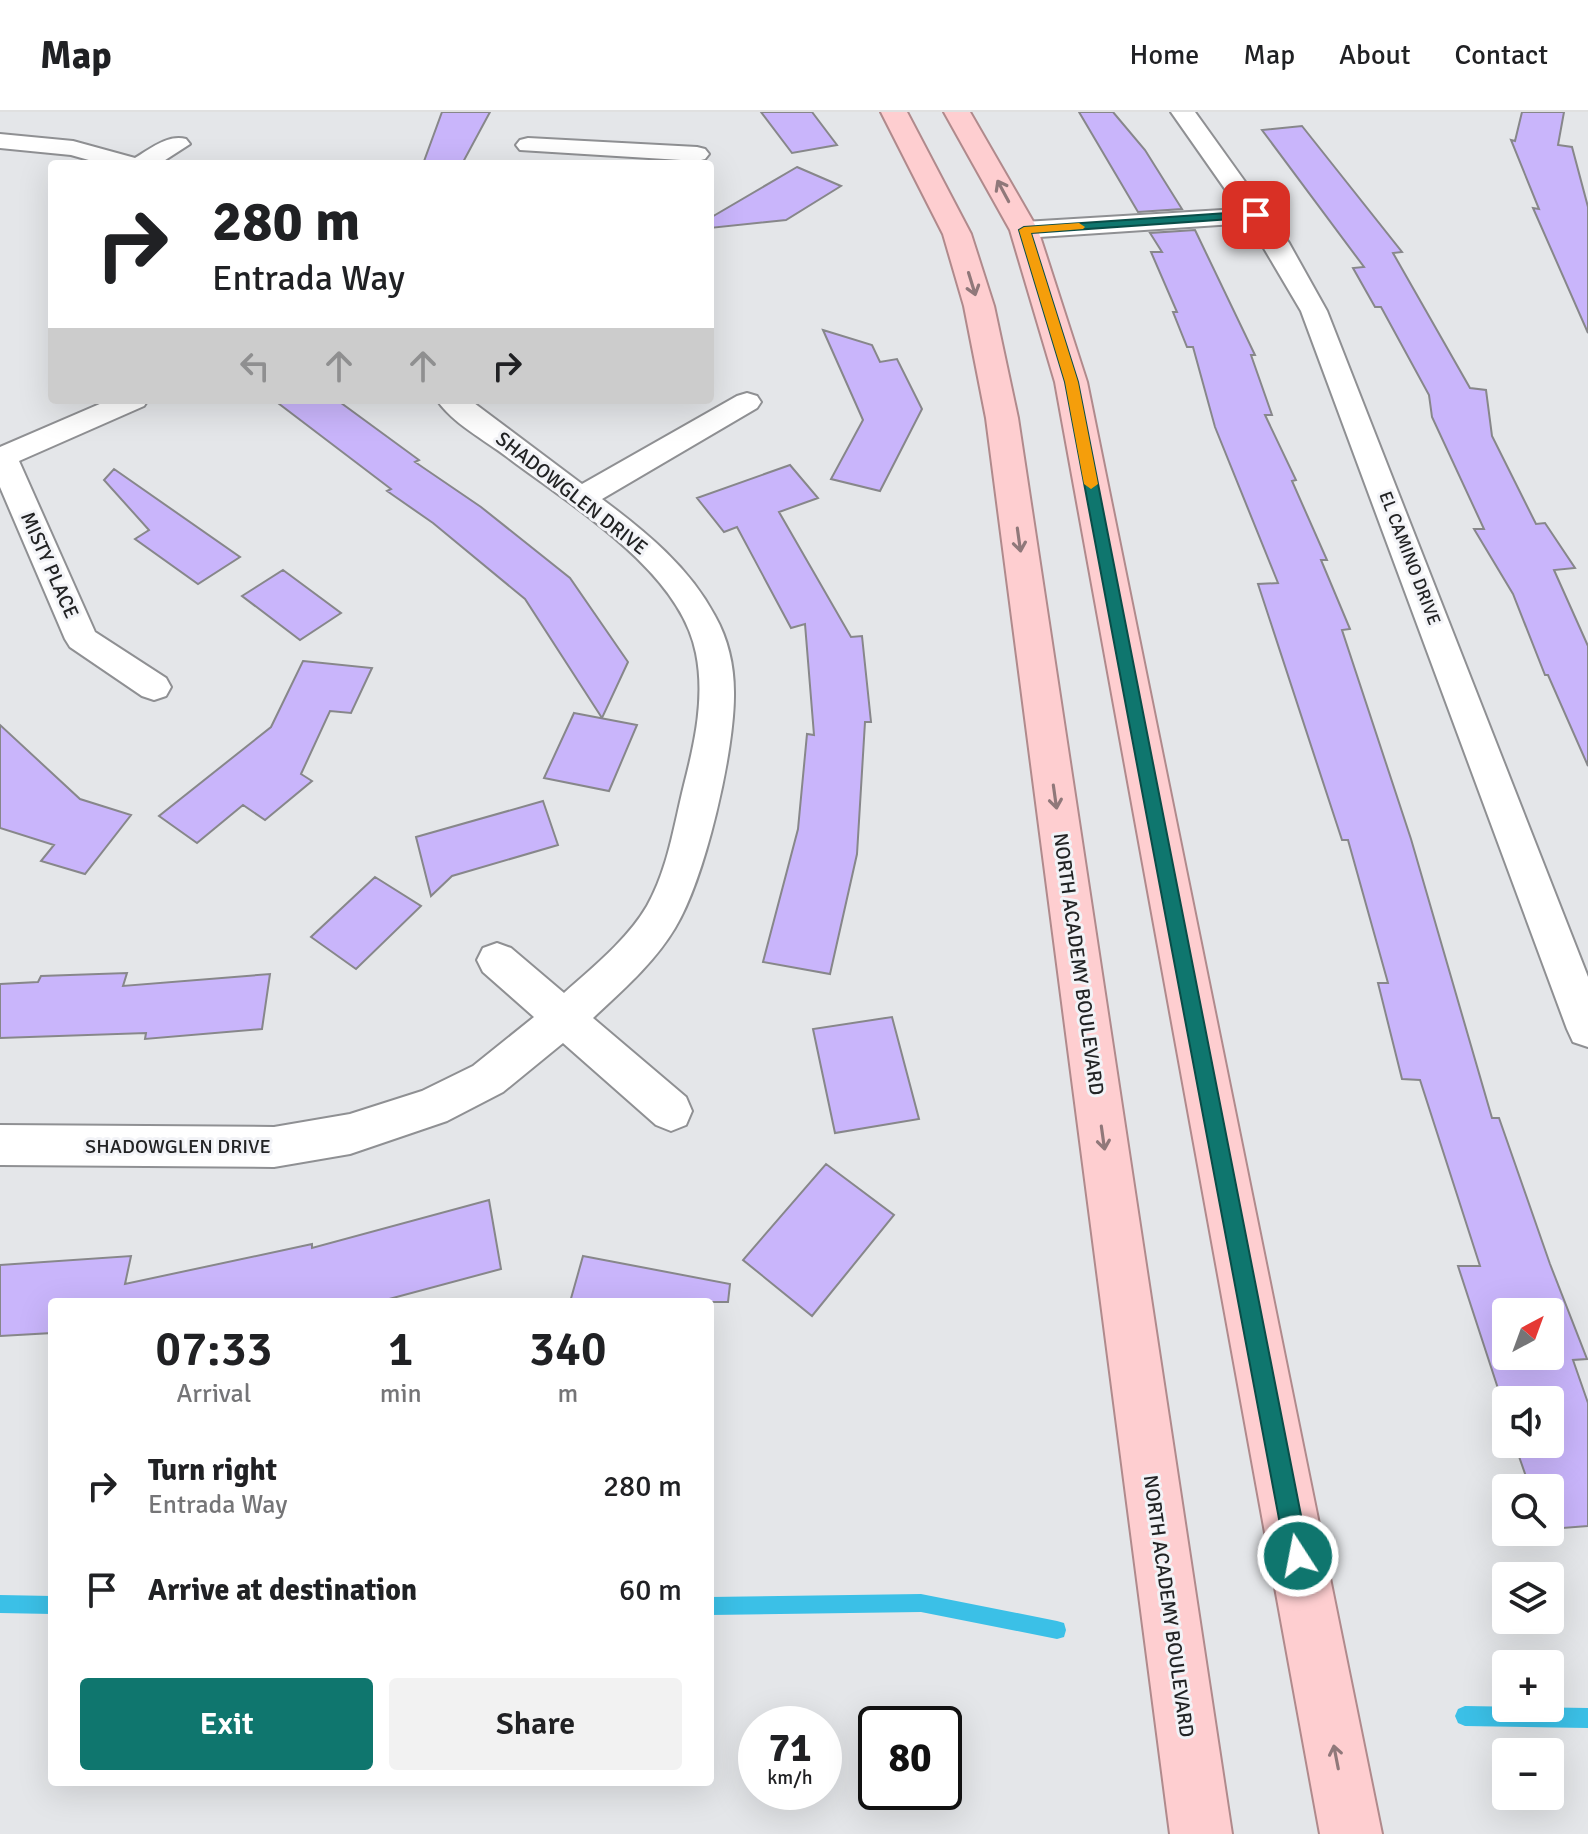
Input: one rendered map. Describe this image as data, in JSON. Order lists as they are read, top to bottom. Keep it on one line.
{"streets":{"highway":["NORTH ACADEMY BOULEVARD"],"street":["SHADOWGLEN DRIVE","EL CAMINO DRIVE","MISTY PLACE"]},"north":"top right","page":{"header":"Map","nav":["Home","Map","About","Contact"],"turn":["280 m","Entrada Way"],"map_buttons":["+","−"],"eta":["07:33","Arrival","1","min","340","m"],"list":[{"name":"Turn right","note":"Entrada Way","value":"280 m"},{"name":"Arrive at destination","value":"60 m"}],"buttons":["Exit","Share"],"speed":"71 km/h","limit":"80"}}
